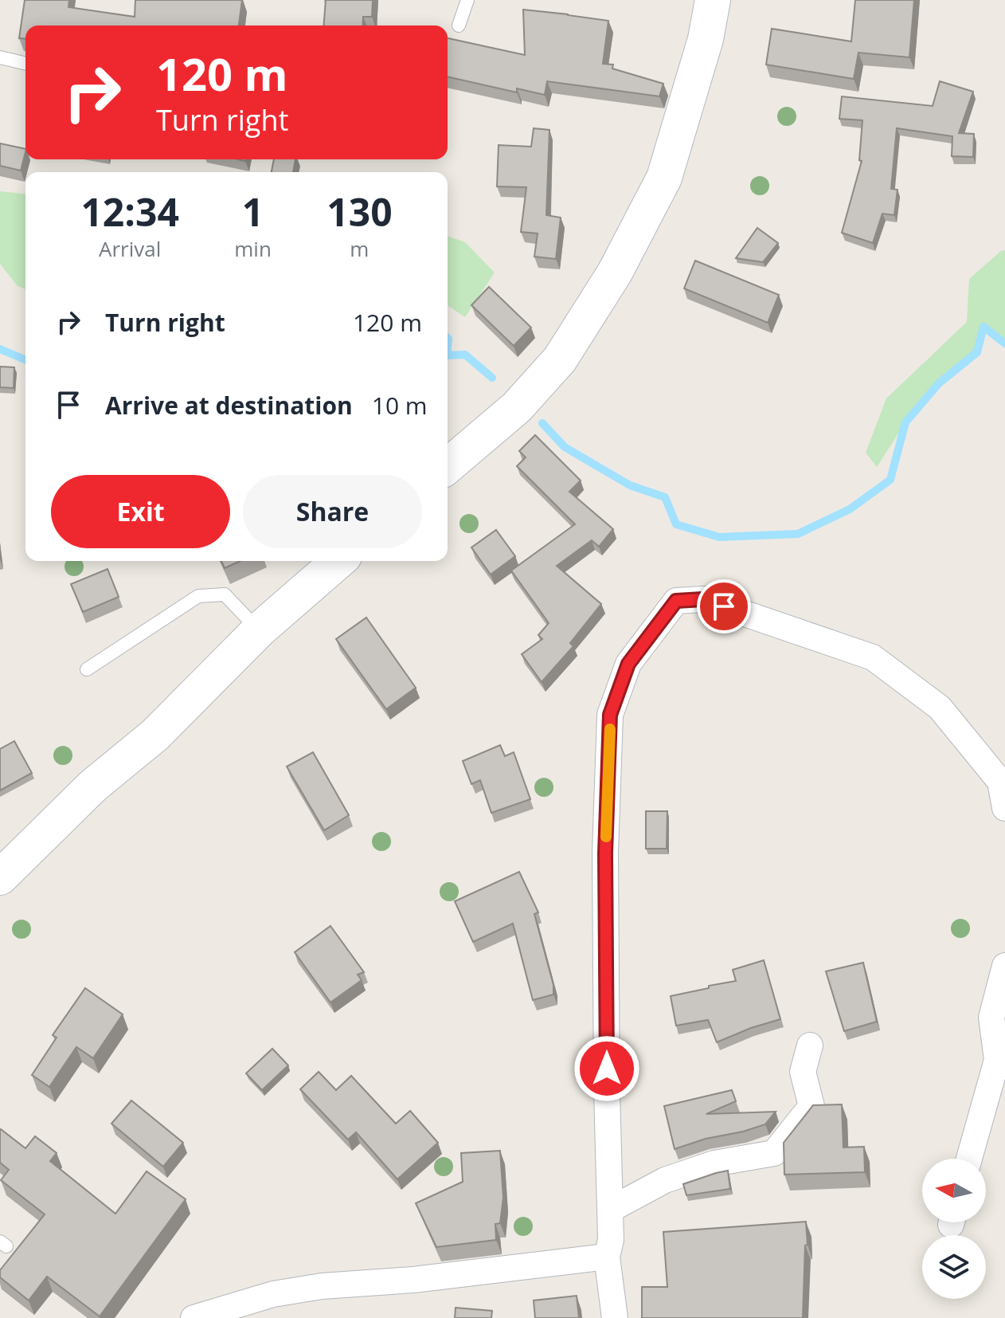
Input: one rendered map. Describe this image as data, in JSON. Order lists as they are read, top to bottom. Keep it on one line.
{"north":"left","page":{"turn":["120 m","Turn right"],"eta":["12:34","Arrival","1","min","130","m"],"list":[{"name":"Turn right","value":"120 m"},{"name":"Arrive at destination","value":"10 m"}],"buttons":["Exit","Share"]}}
